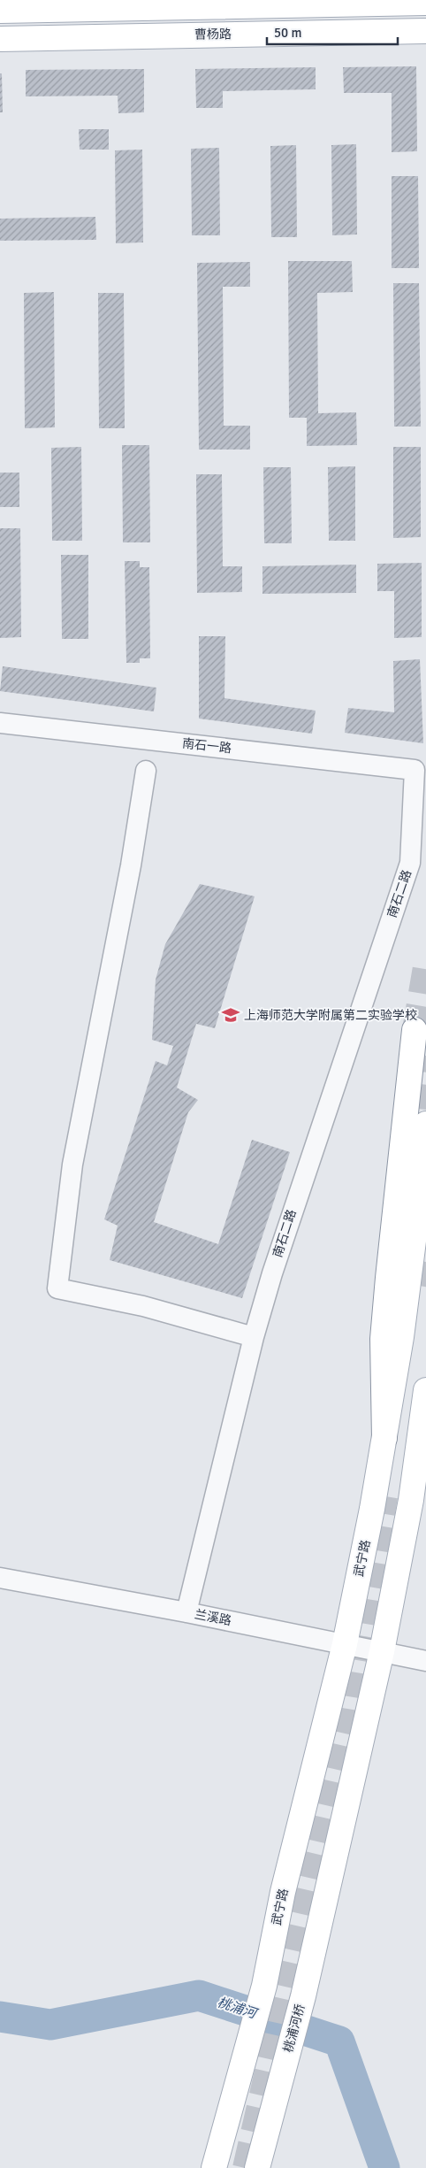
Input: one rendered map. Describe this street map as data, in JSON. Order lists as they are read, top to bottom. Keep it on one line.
{"streets":{"main road":["曹杨路","武宁路","桃浦河桥"],"street":["南石一路","南石二路","兰溪路"]},"crossings":[["南石一路","南石二路"],["南石二路","兰溪路"],["武宁路","兰溪路"],["兰溪路","桃浦河桥"]],"water":["桃浦河"],"places":{"school or university":["上海师范大学附属第二实验学校"]},"scale_bar":"50 m"}
